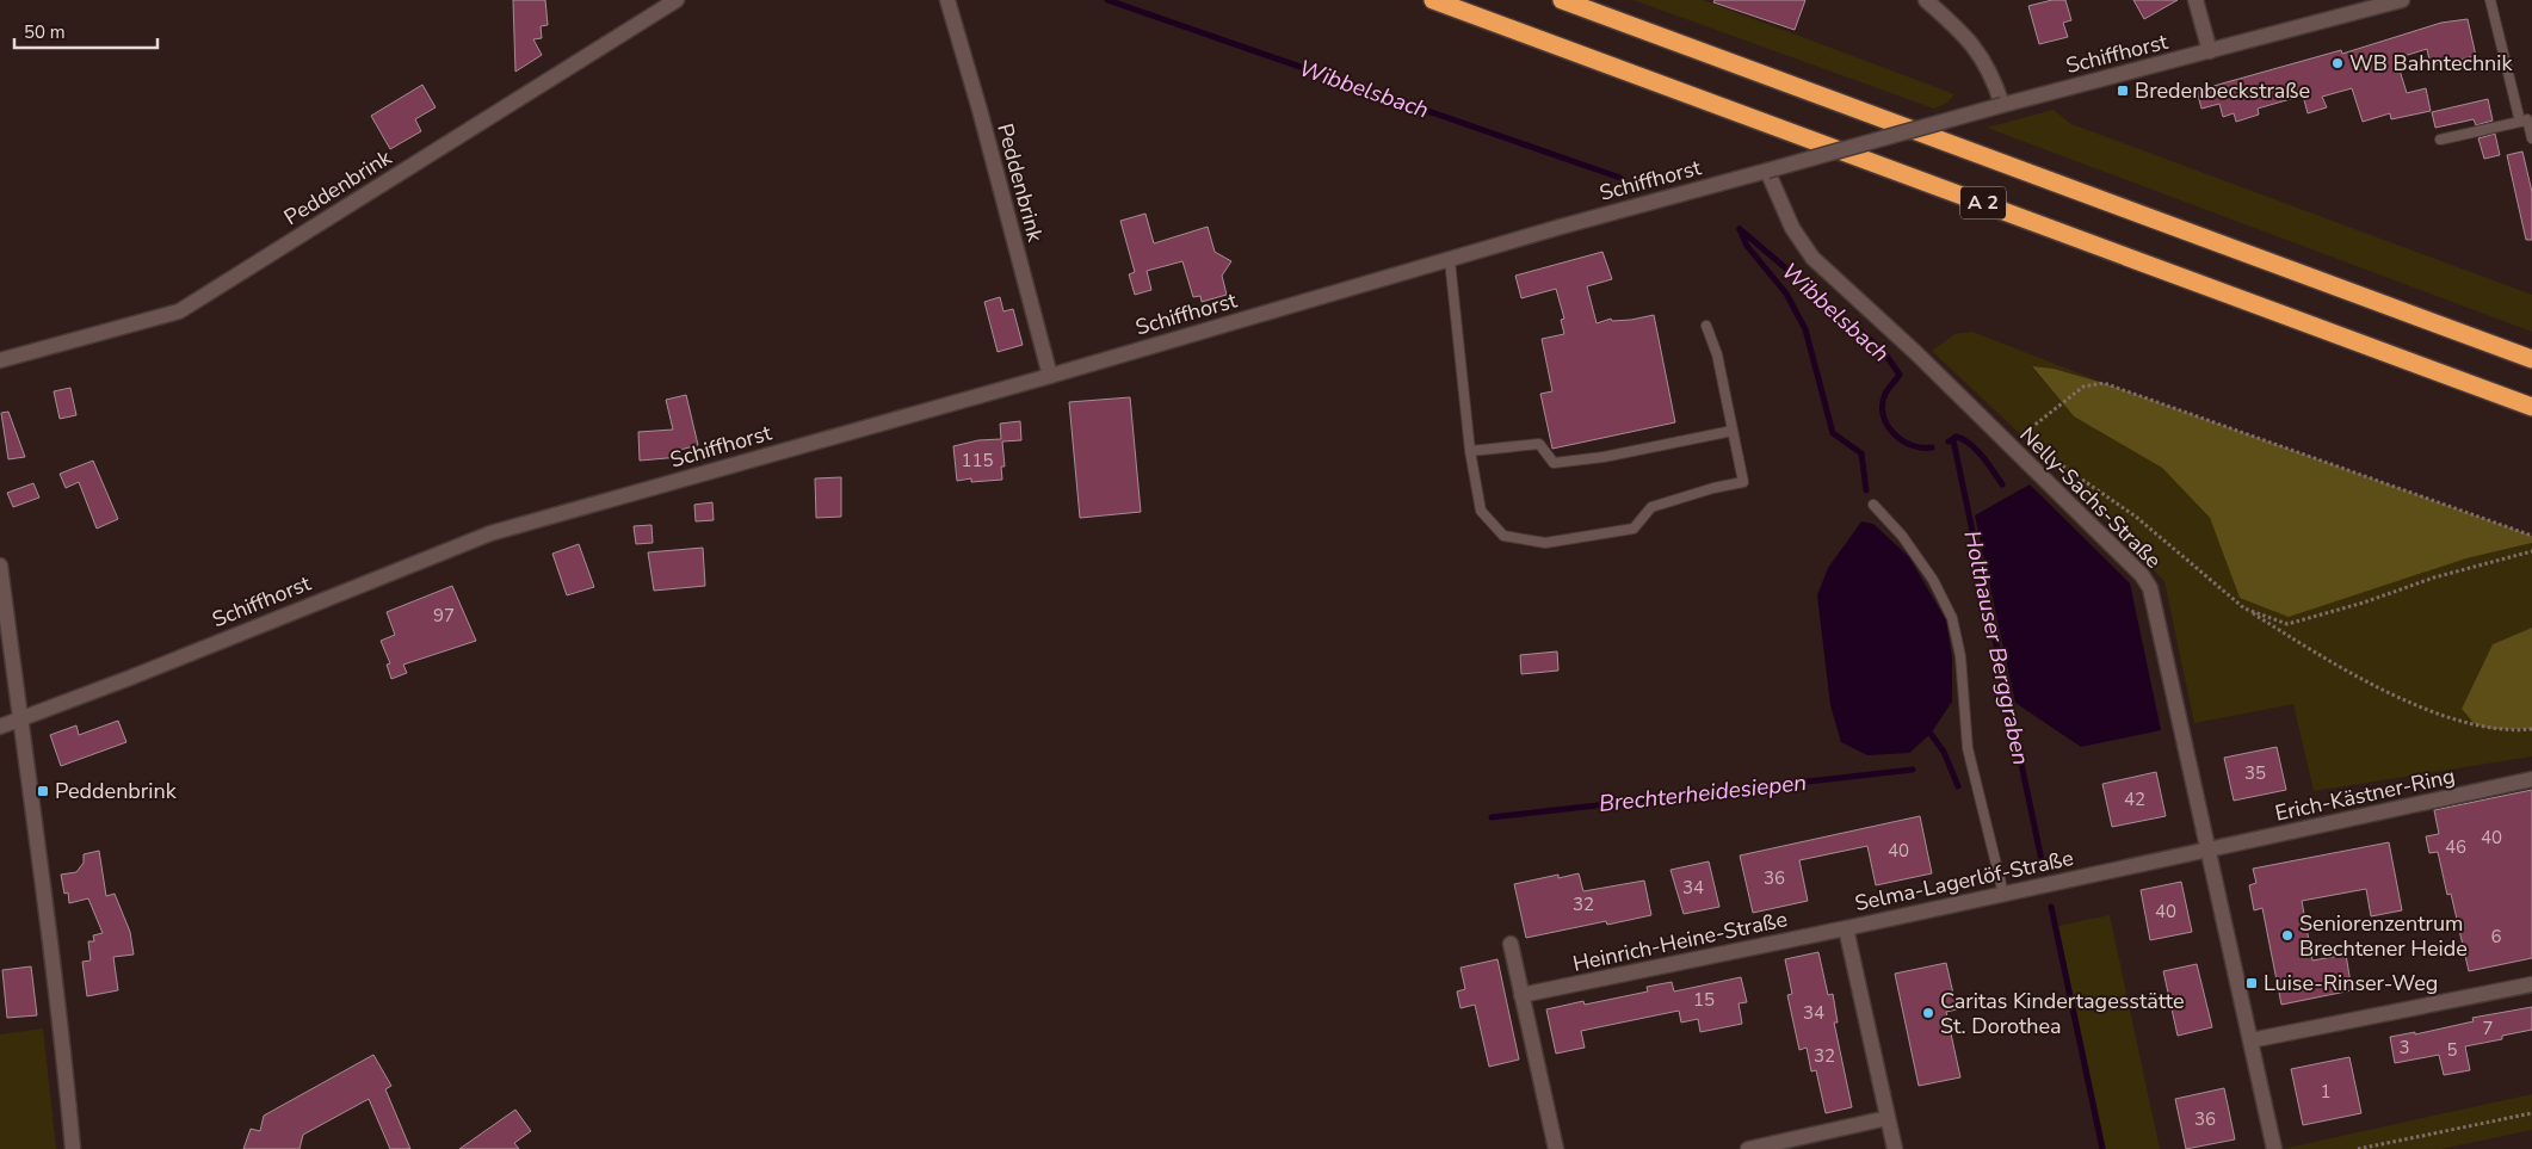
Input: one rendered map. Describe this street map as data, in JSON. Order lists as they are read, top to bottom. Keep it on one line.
{"streets":{"highway":["A 2"],"street":["Schiffhorst","Peddenbrink","Nelly-Sachs-Straße","Erich-Kästner-Ring","Selma-Lagerlöf-Straße","Heinrich-Heine-Straße"]},"crossings":[["Schiffhorst","Peddenbrink"],["Schiffhorst","Nelly-Sachs-Straße"],["Nelly-Sachs-Straße","Erich-Kästner-Ring"],["Nelly-Sachs-Straße","Selma-Lagerlöf-Straße"],["Erich-Kästner-Ring","Selma-Lagerlöf-Straße"],["Selma-Lagerlöf-Straße","Heinrich-Heine-Straße"]],"water":["Wibbelsbach","Holthauser Berggraben","Brechterheidesiepen"],"places":{"other":["WB Bahntechnik","Seniorenzentrum Brechtener Heide","Caritas Kindertagesstätte St. Dorothea"],"transit":["Bredenbeckstraße","Peddenbrink","Luise-Rinser-Weg"]},"house_numbers":["115","97","35","42","40","46","40","36","34","32","40","6","15","34","7","3","5","32","1","36"],"scale_bar":"50 m"}
